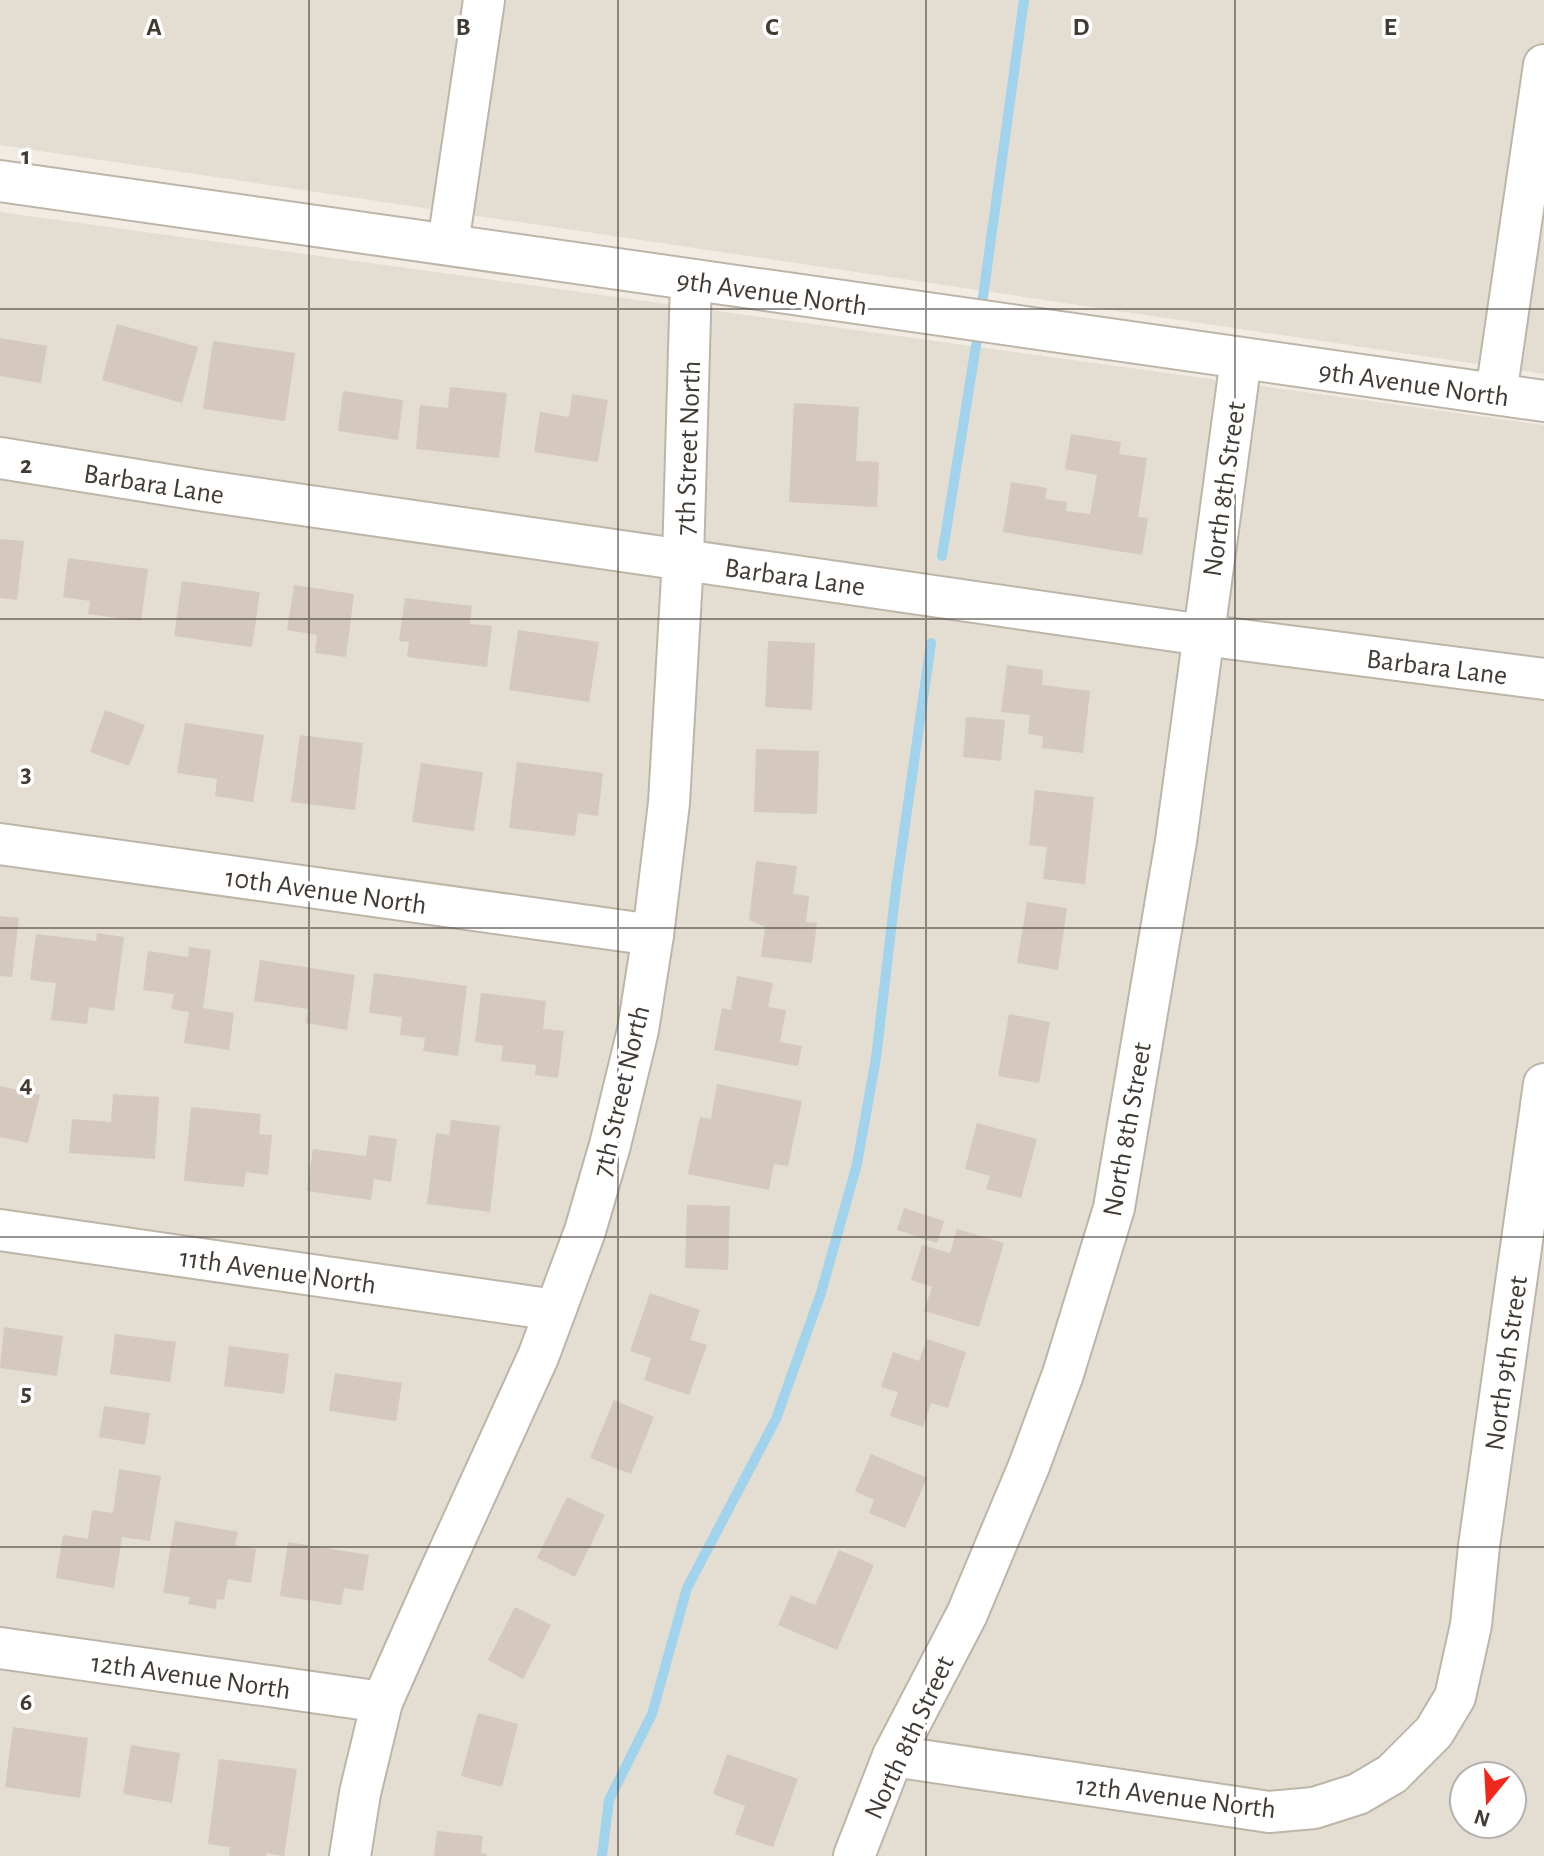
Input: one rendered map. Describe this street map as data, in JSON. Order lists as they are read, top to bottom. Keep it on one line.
{"streets":{"street":["9th Avenue North","7th Street North","Barbara Lane","North 8th Street","10th Avenue North","11th Avenue North","North 9th Street","12th Avenue North"]},"crossings":[["9th Avenue North","7th Street North"],["9th Avenue North","North 8th Street"],["7th Street North","Barbara Lane"],["7th Street North","10th Avenue North"],["7th Street North","11th Avenue North"],["7th Street North","12th Avenue North"],["Barbara Lane","North 8th Street"],["North 8th Street","12th Avenue North"],["North 9th Street","12th Avenue North"]],"north":"bottom","grid":{"columns":["A","B","C","D","E"],"rows":["1","2","3","4","5","6"]}}
